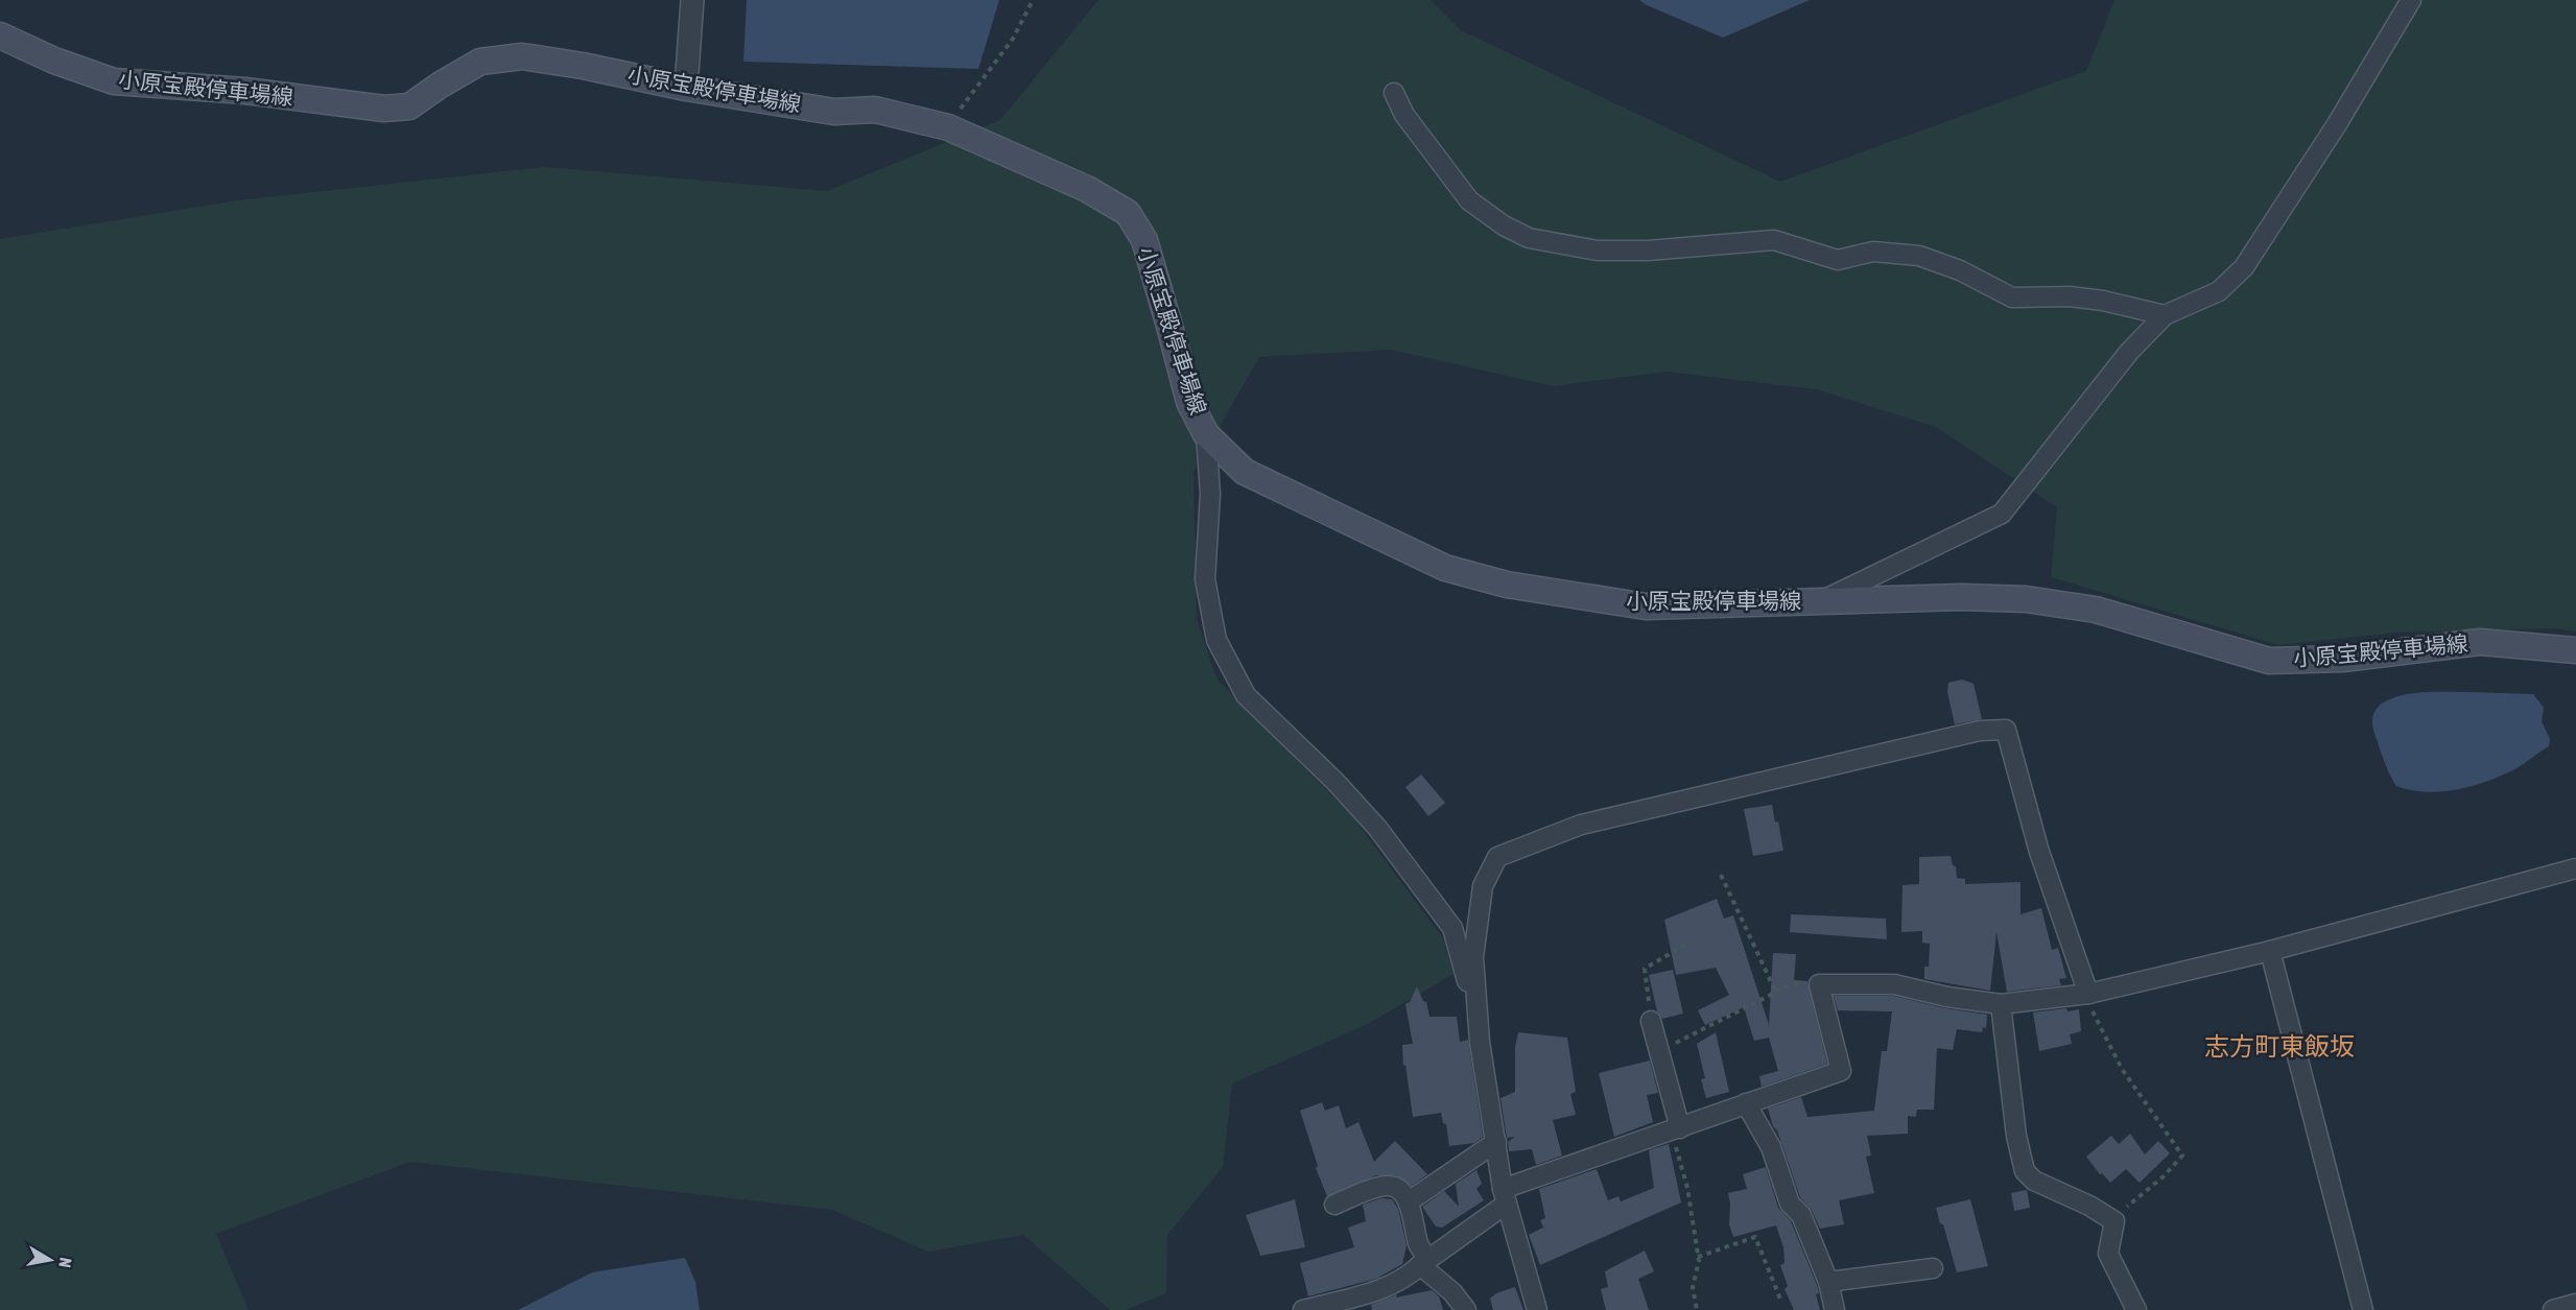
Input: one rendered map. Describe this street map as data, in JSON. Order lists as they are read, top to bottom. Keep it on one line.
{"streets":{"main road":["小原宝殿停車場線"]},"districts":["志方町東飯坂"],"north":"right"}
